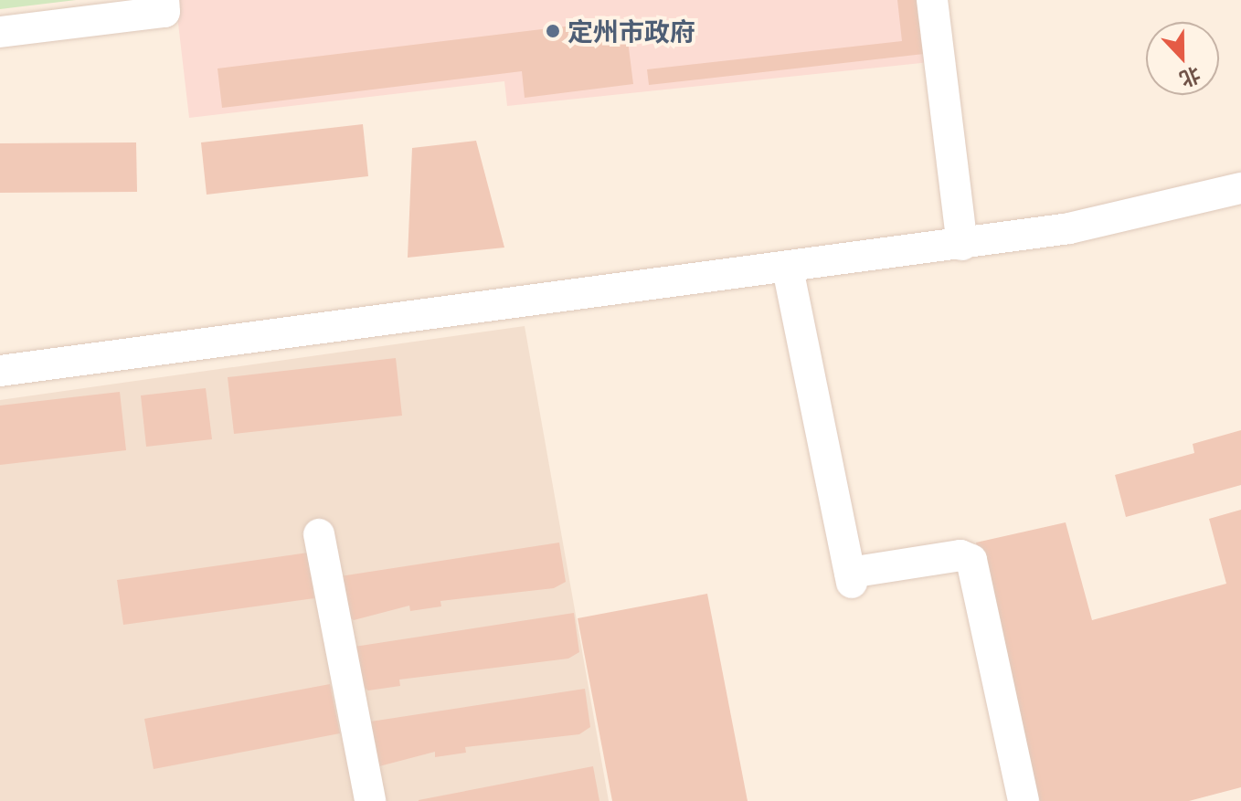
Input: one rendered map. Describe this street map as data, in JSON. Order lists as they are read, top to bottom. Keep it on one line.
{"places":["定州市政府"],"north":"bottom"}
